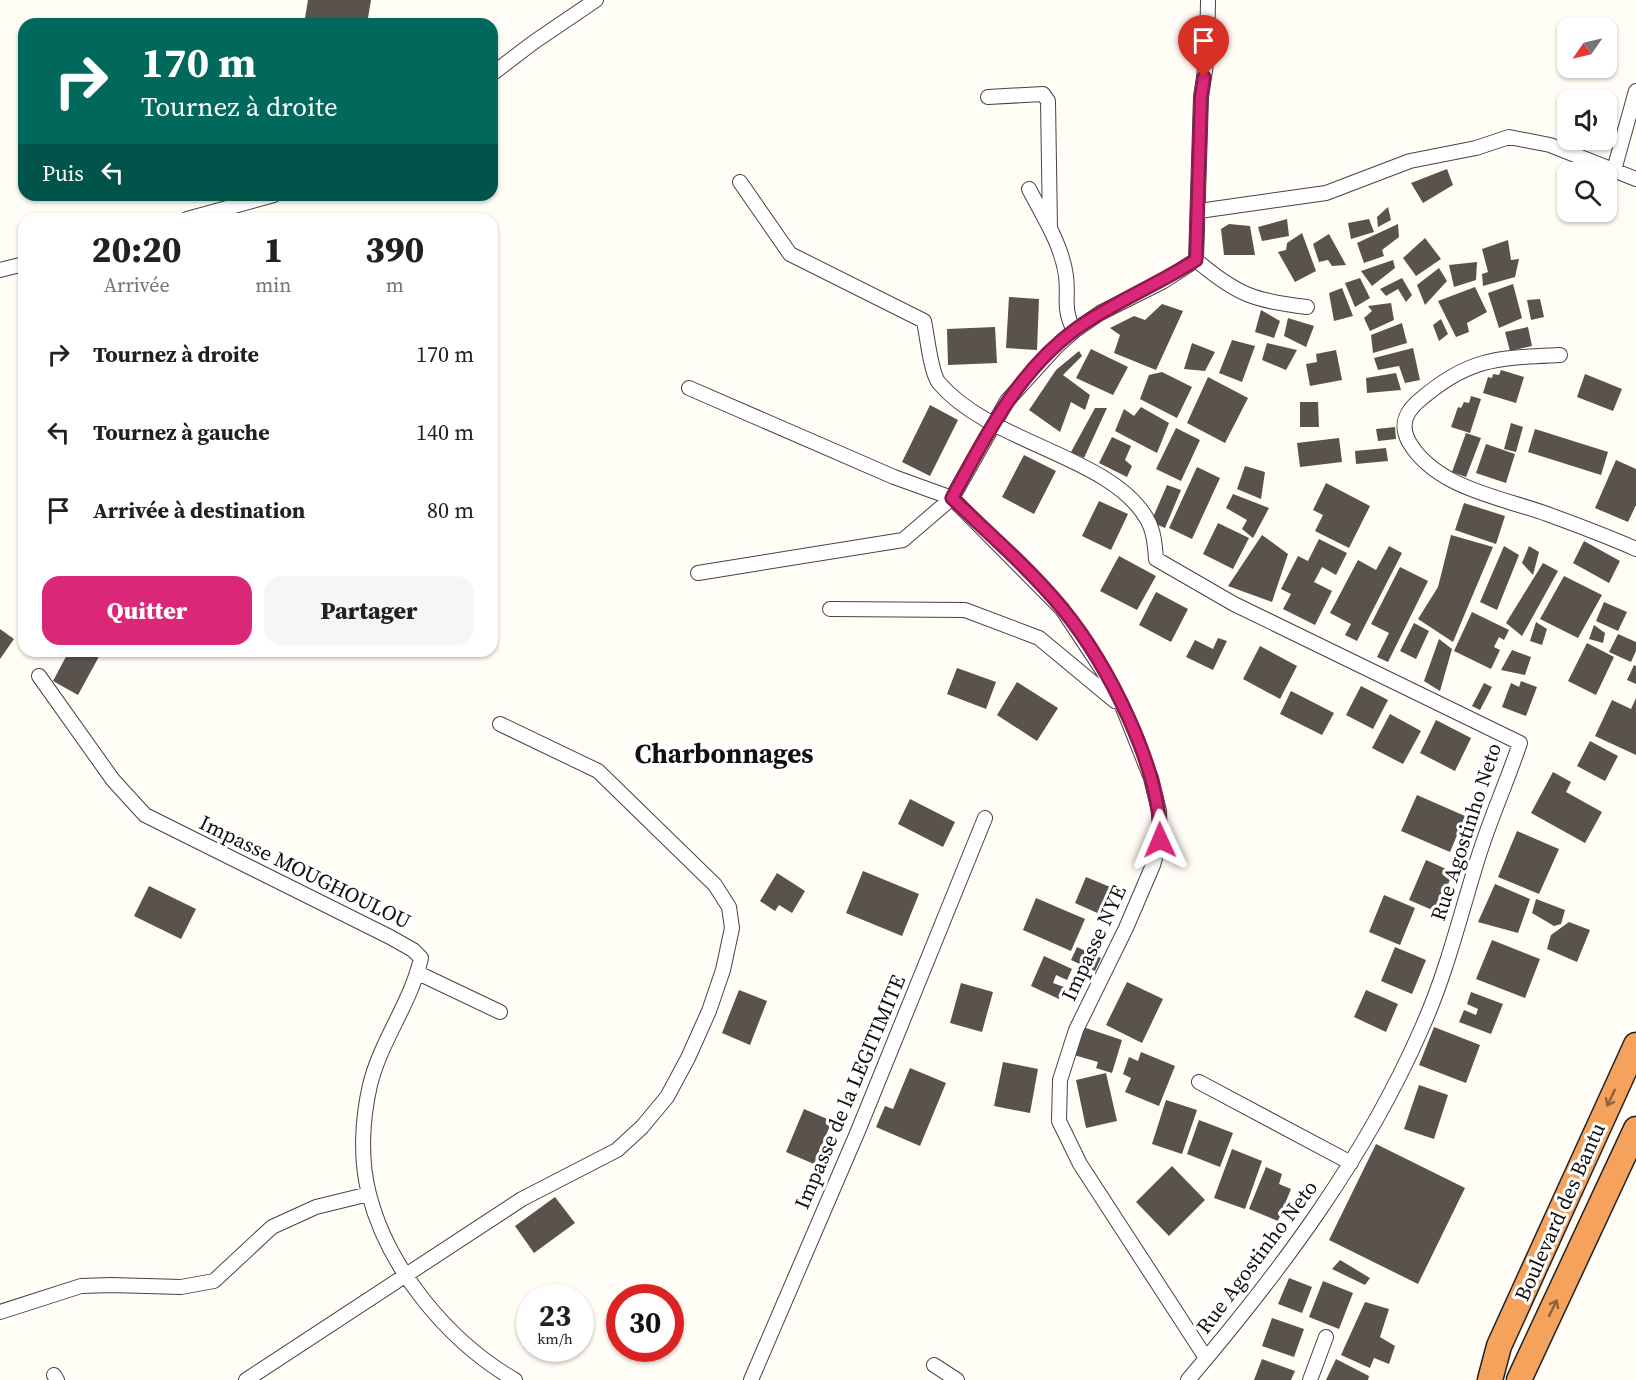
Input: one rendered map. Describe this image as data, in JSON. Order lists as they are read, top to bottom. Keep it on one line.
{"streets":{"highway":["Boulevard des Bantu"],"street":["Rue Agostinho Neto","Impasse MOUGHOULOU","Impasse NYE","Impasse de la LEGITIMITE"]},"crossings":[["Rue Agostinho Neto","Impasse NYE"]],"districts":["Charbonnages"],"north":"bottom left","page":{"turn":["170 m","Tournez à droite"],"then":"Puis","eta":["20:20","Arrivée","1","min","390","m"],"list":[{"name":"Tournez à droite","value":"170 m"},{"name":"Tournez à gauche","value":"140 m"},{"name":"Arrivée à destination","value":"80 m"}],"buttons":["Quitter","Partager"],"speed":"23 km/h","limit":"30"}}
